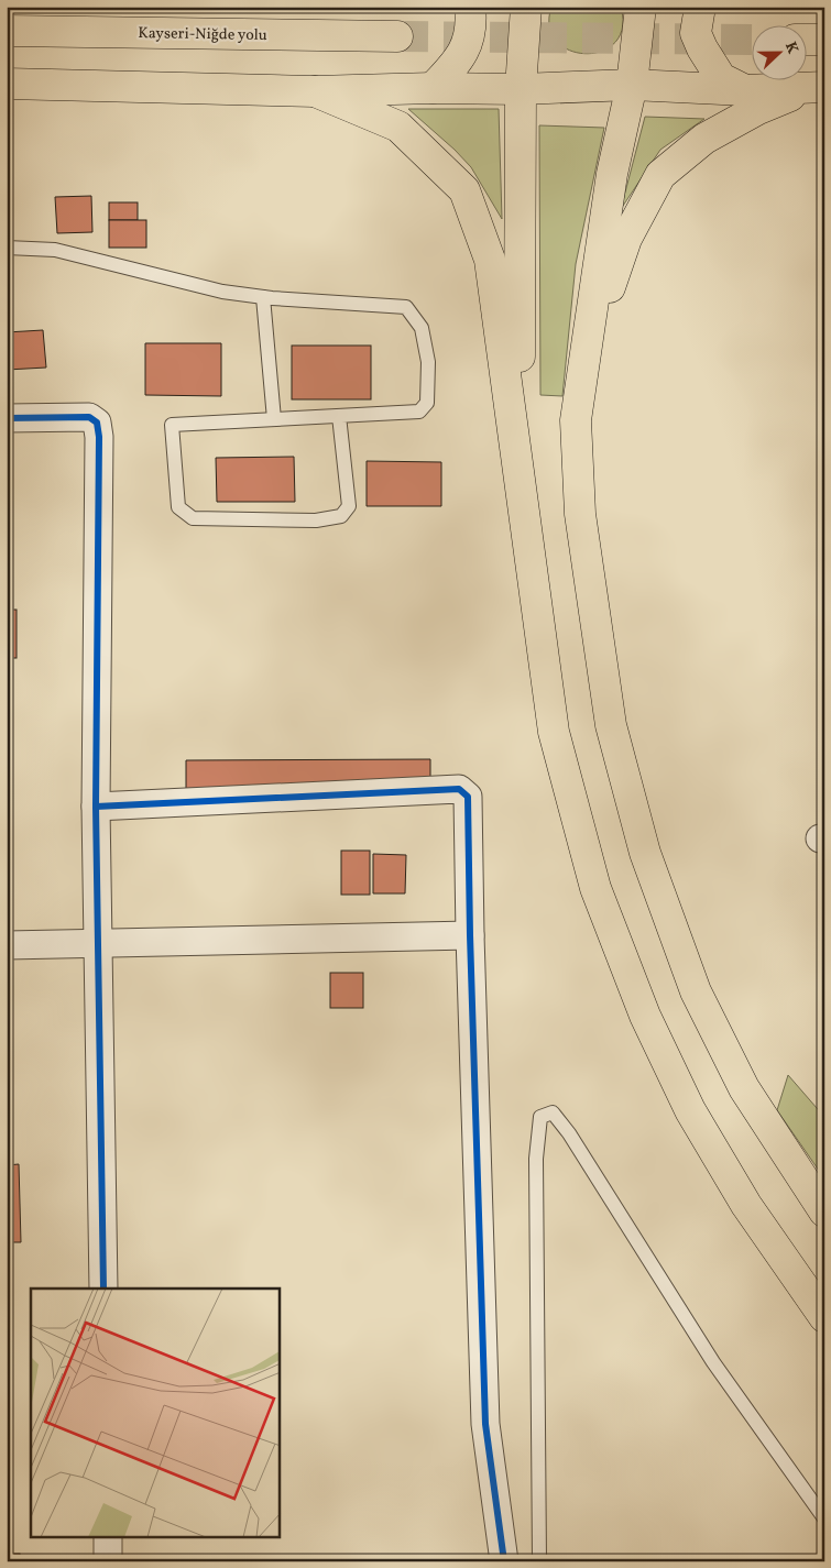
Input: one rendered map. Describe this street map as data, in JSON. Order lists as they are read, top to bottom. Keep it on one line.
{"streets":{"highway":["Kayseri-Niğde yolu"]},"north":"right"}
